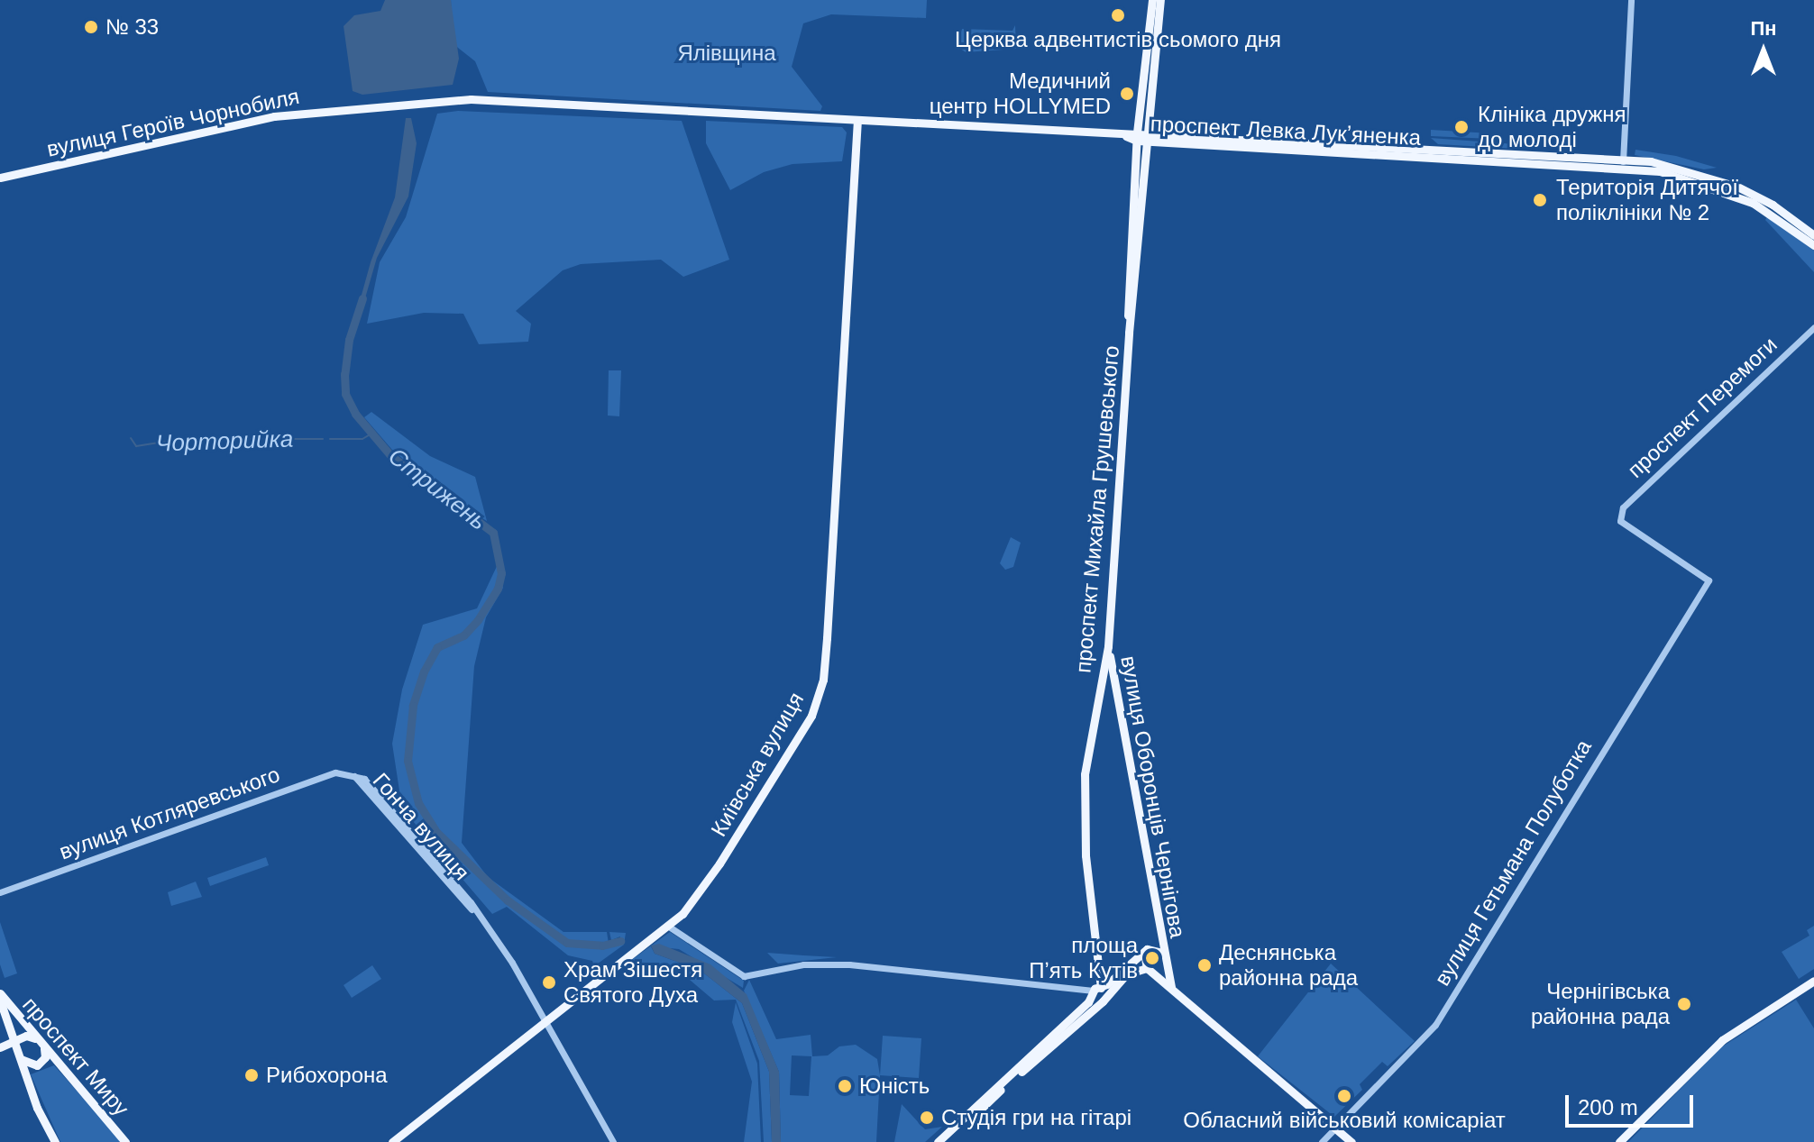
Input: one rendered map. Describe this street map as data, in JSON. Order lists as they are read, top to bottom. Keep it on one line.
{"streets":{"main road":["вулиця Героїв Чорнобиля","проспект Левка Лукʼяненка","проспект Михайла Грушевського","Київська вулиця","вулиця Оборонців Чернігова","проспект Миру"],"street":["проспект Перемоги","вулиця Котляревського","Гонча вулиця","вулиця Гетьмана Полуботка"]},"crossings":[["вулиця Героїв Чорнобиля","проспект Левка Лукʼяненка"],["проспект Левка Лукʼяненка","проспект Михайла Грушевського"],["проспект Левка Лукʼяненка","Київська вулиця"],["проспект Перемоги","вулиця Гетьмана Полуботка"],["проспект Михайла Грушевського","вулиця Оборонців Чернігова"],["Київська вулиця","Гонча вулиця"],["вулиця Котляревського","Гонча вулиця"]],"water":["Чорторийка","Стрижень"],"parks":["Ялівщина"],"places":["Церква адвентистів сьомого дня","№ 33","Медичний центр HOLLYMED","Клініка дружня до молоді","Територія Дитячої поліклініки № 2","площа Пʼять Кутів","Деснянська районна рада","Храм Зішестя Святого Духа","Чернігівська районна рада","Рибохорона","Юність","Обласний військовий комісаріат","Студія гри на гітарі"],"scale_bar":"200 m","north":"top"}
